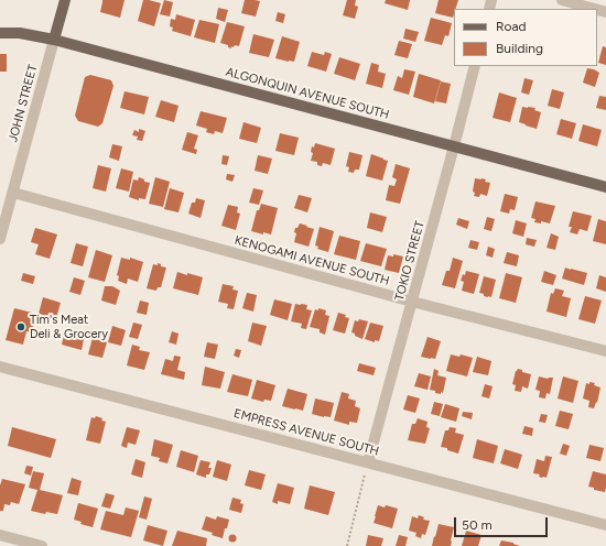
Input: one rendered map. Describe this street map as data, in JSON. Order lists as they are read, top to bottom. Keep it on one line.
{"streets":{"main road":["ALGONQUIN AVENUE SOUTH","JOHN STREET"],"street":["KENOGAMI AVENUE SOUTH","TOKIO STREET","EMPRESS AVENUE SOUTH"]},"crossings":[["ALGONQUIN AVENUE SOUTH","JOHN STREET"],["ALGONQUIN AVENUE SOUTH","TOKIO STREET"],["JOHN STREET","KENOGAMI AVENUE SOUTH"],["KENOGAMI AVENUE SOUTH","TOKIO STREET"],["TOKIO STREET","EMPRESS AVENUE SOUTH"]],"places":["Tim's Meat Deli & Grocery"],"legend":["Road","Building"],"scale_bar":"50 m"}
